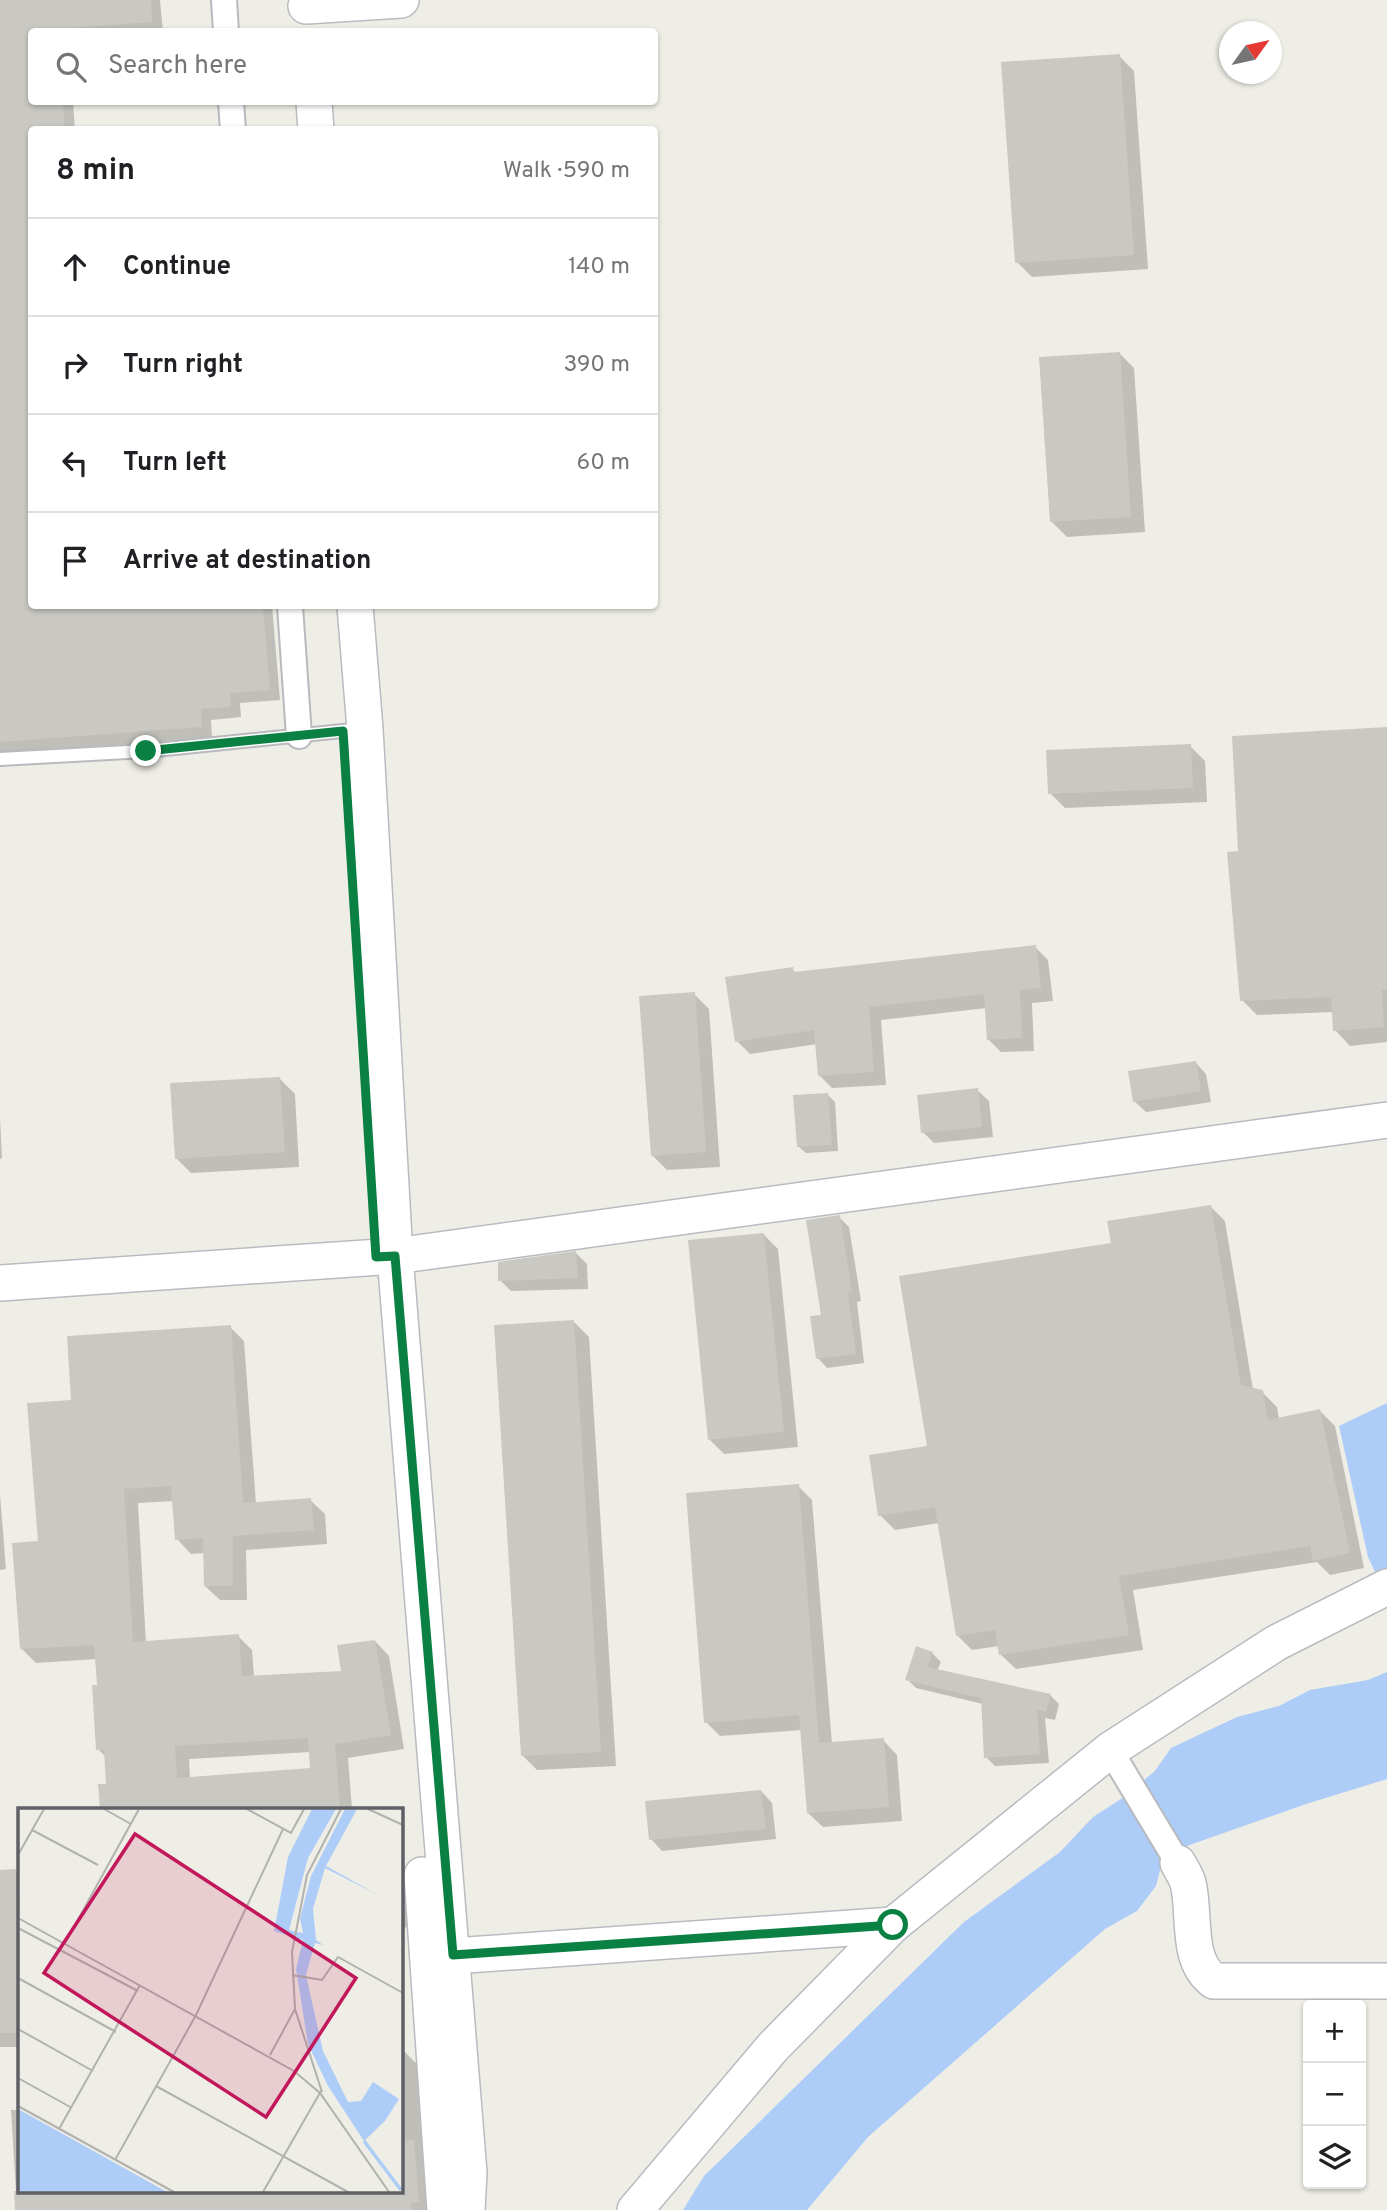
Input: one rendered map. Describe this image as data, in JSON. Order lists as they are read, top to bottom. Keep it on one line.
{"north":"top right","page":{"search":"Search here","heading":["8 min","Walk · 590 m"],"list":[["Continue","140 m"],["Turn right","390 m"],["Turn left","60 m"],"Arrive at destination"],"map_buttons":["+","−"]}}
